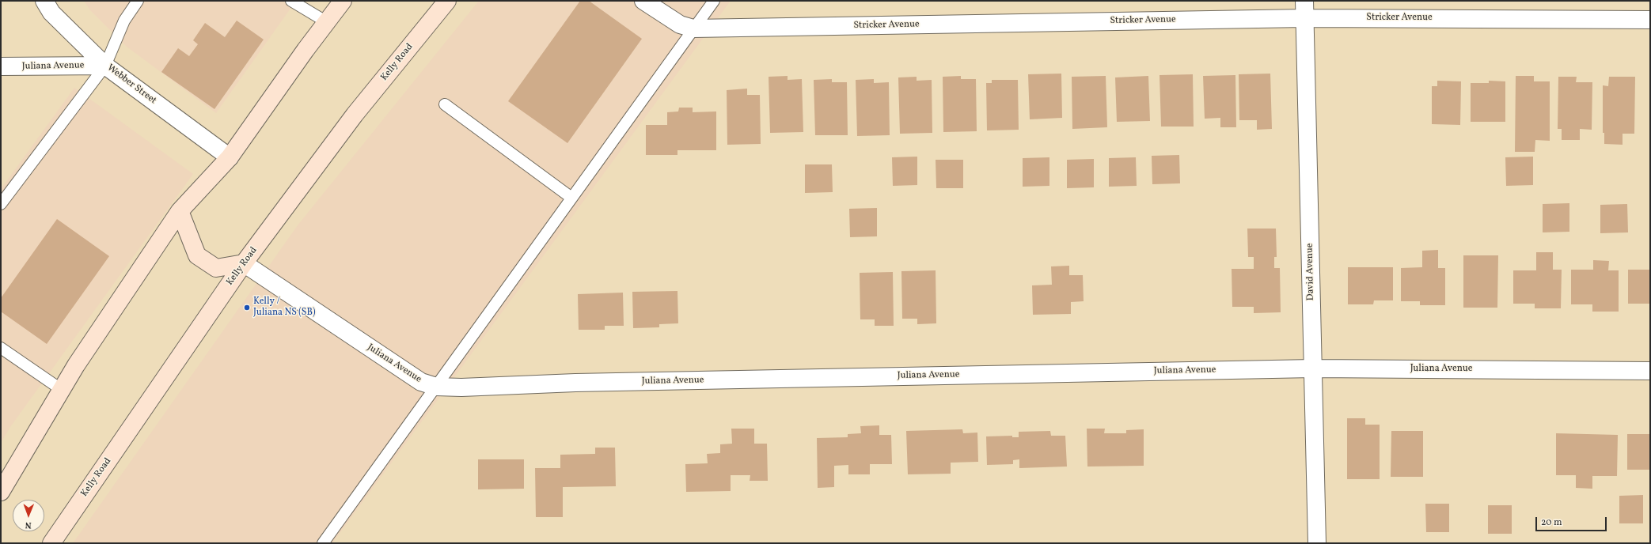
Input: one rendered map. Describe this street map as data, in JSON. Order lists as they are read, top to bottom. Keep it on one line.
{"streets":{"street":["Stricker Avenue","Kelly Road","Juliana Avenue","Webber Street","David Avenue"]},"crossings":[["Stricker Avenue","David Avenue"],["Kelly Road","Juliana Avenue"],["Juliana Avenue","Webber Street"],["Juliana Avenue","David Avenue"]],"places":["Kelly / Juliana NS (SB)"],"scale_bar":"20 m","north":"bottom"}
